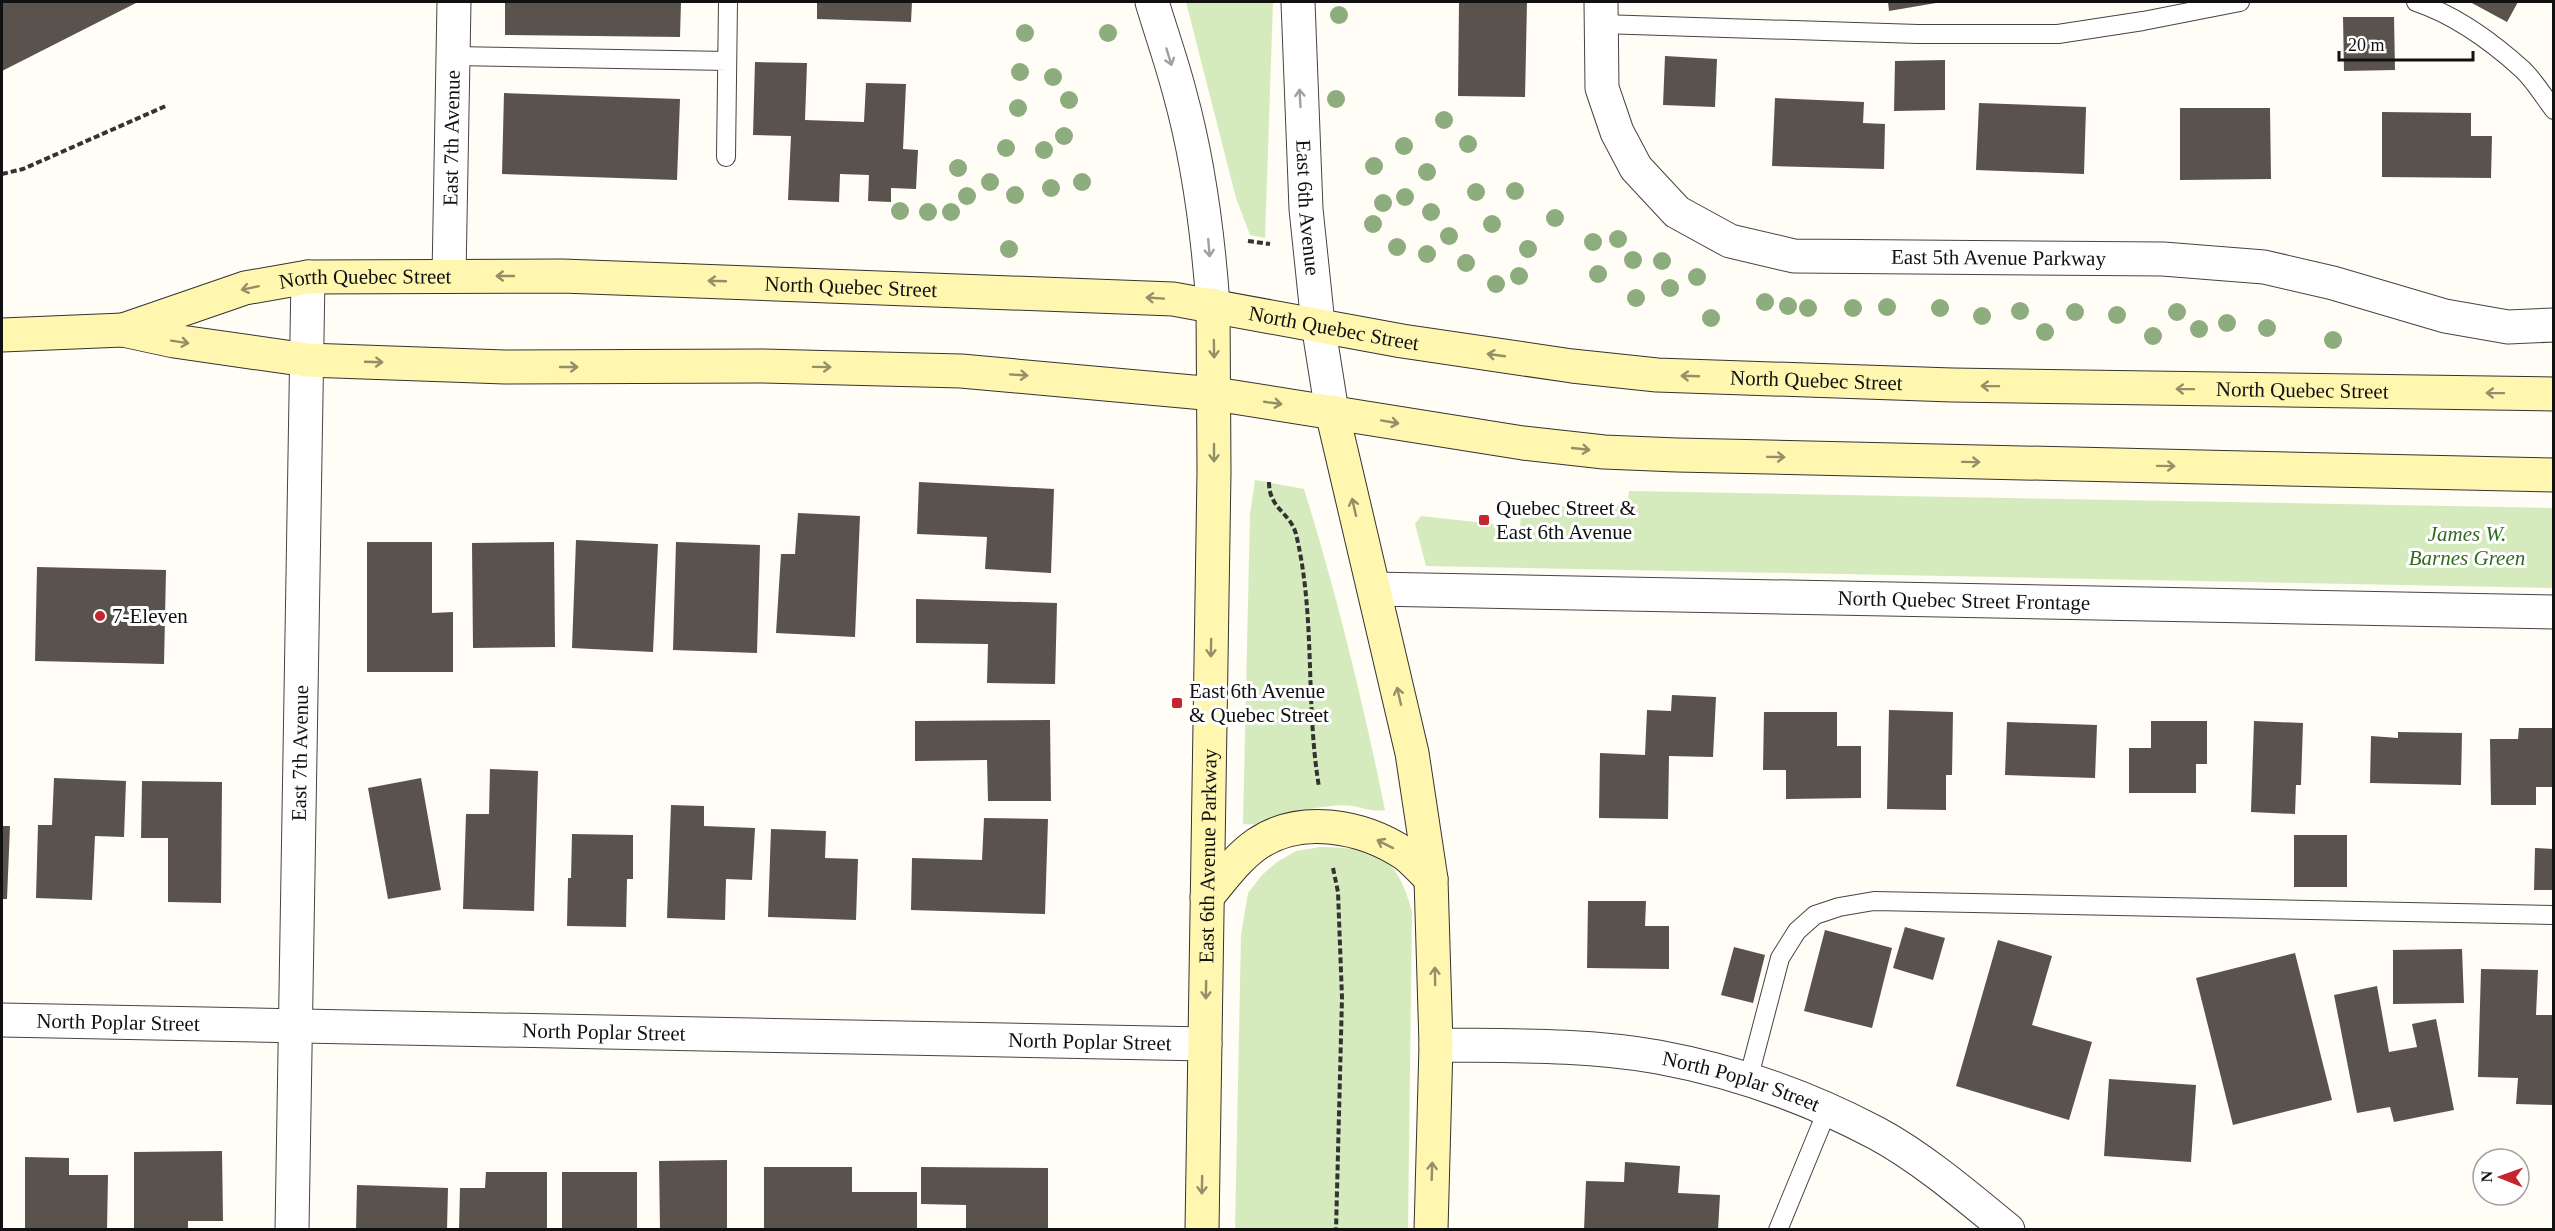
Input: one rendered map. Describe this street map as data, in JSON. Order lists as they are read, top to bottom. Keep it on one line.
{"streets":{"main road":["North Quebec Street","East 6th Avenue Parkway"],"street":["East 7th Avenue","East 6th Avenue","East 5th Avenue Parkway","North Quebec Street Frontage","North Poplar Street"]},"crossings":[["East 7th Avenue","North Quebec Street"],["East 7th Avenue","North Poplar Street"],["East 6th Avenue","North Quebec Street"],["North Quebec Street","East 6th Avenue Parkway"],["East 6th Avenue Parkway","North Poplar Street"]],"parks":["James W. Barnes Green"],"places":{"transit":["Quebec Street & East 6th Avenue","East 6th Avenue & Quebec Street"],"other":["7-Eleven"]},"scale_bar":"20 m","north":"left"}
